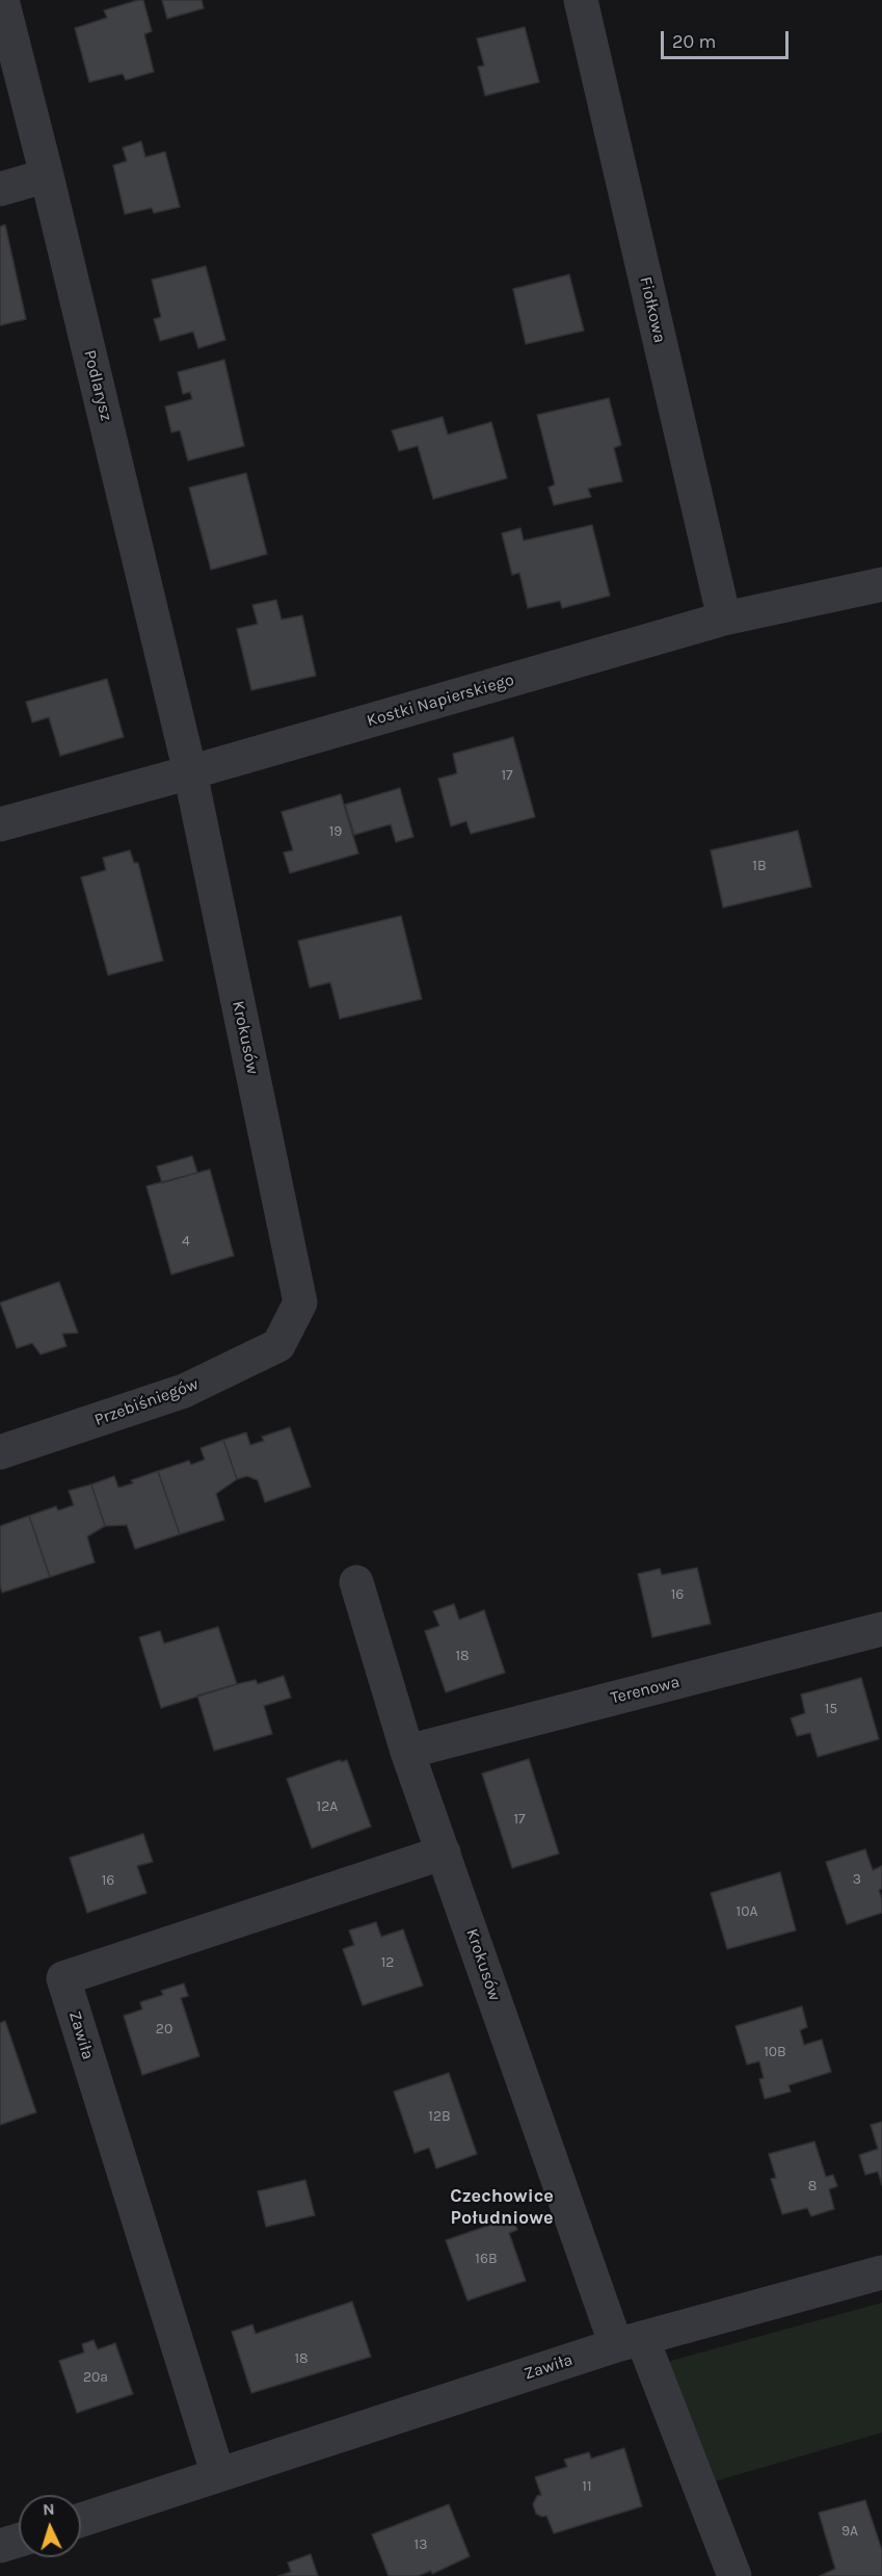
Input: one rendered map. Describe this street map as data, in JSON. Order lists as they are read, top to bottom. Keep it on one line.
{"streets":{"street":["Fiołkowa","Podlarysz","Kostki Napierskiego","Krokusów","Przebiśniegów","Terenowa","Zawiła"]},"crossings":[["Fiołkowa","Kostki Napierskiego"],["Podlarysz","Kostki Napierskiego"],["Podlarysz","Krokusów"],["Kostki Napierskiego","Krokusów"],["Krokusów","Przebiśniegów"],["Krokusów","Terenowa"],["Krokusów","Zawiła"]],"districts":["Czechowice Południowe"],"house_numbers":["17","19","1B","4","16","18","15","12A","17","3","16","10A","12","20","10B","12B","8","16B","18","20a","11","9A","13"],"scale_bar":"20 m","north":"top"}
